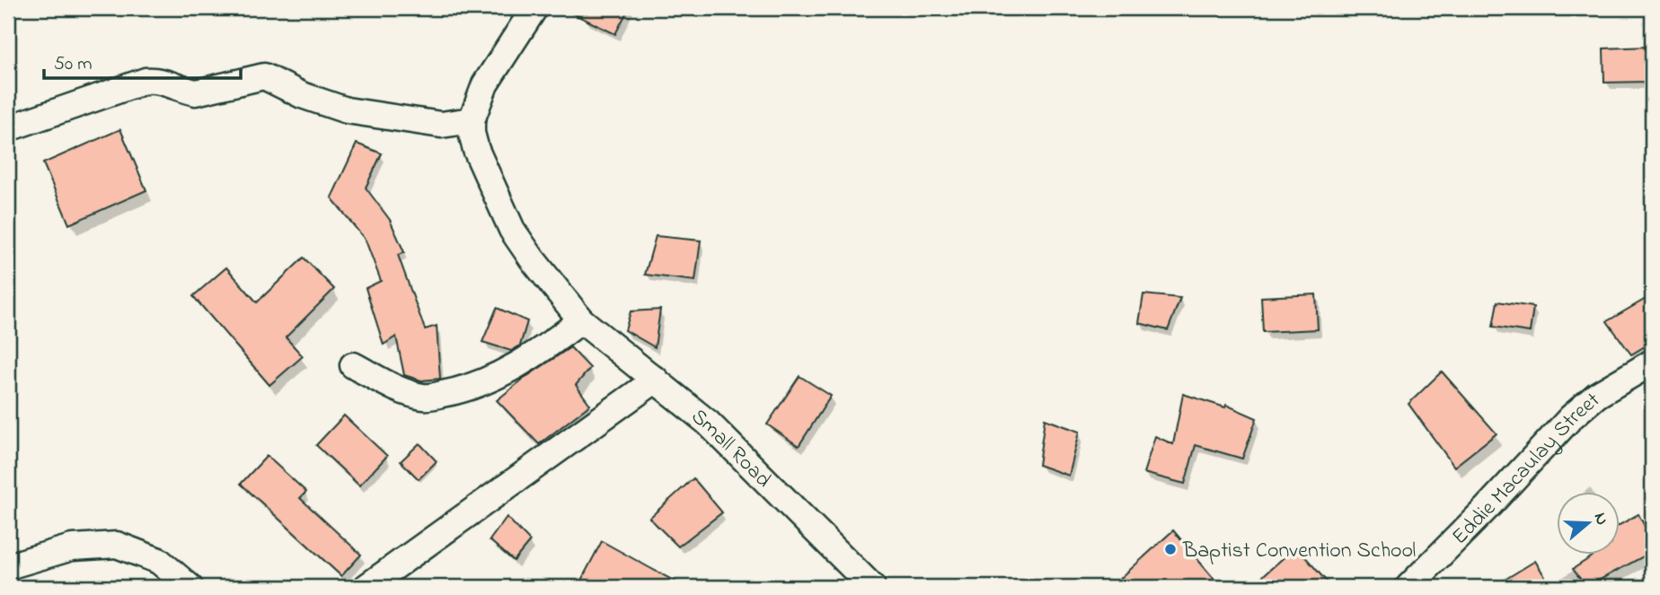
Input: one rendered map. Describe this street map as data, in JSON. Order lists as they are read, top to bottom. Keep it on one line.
{"streets":{"street":["Small Road","Eddie Macaulay Street"]},"places":["Baptist Convention School"],"scale_bar":"50 m","north":"right"}
